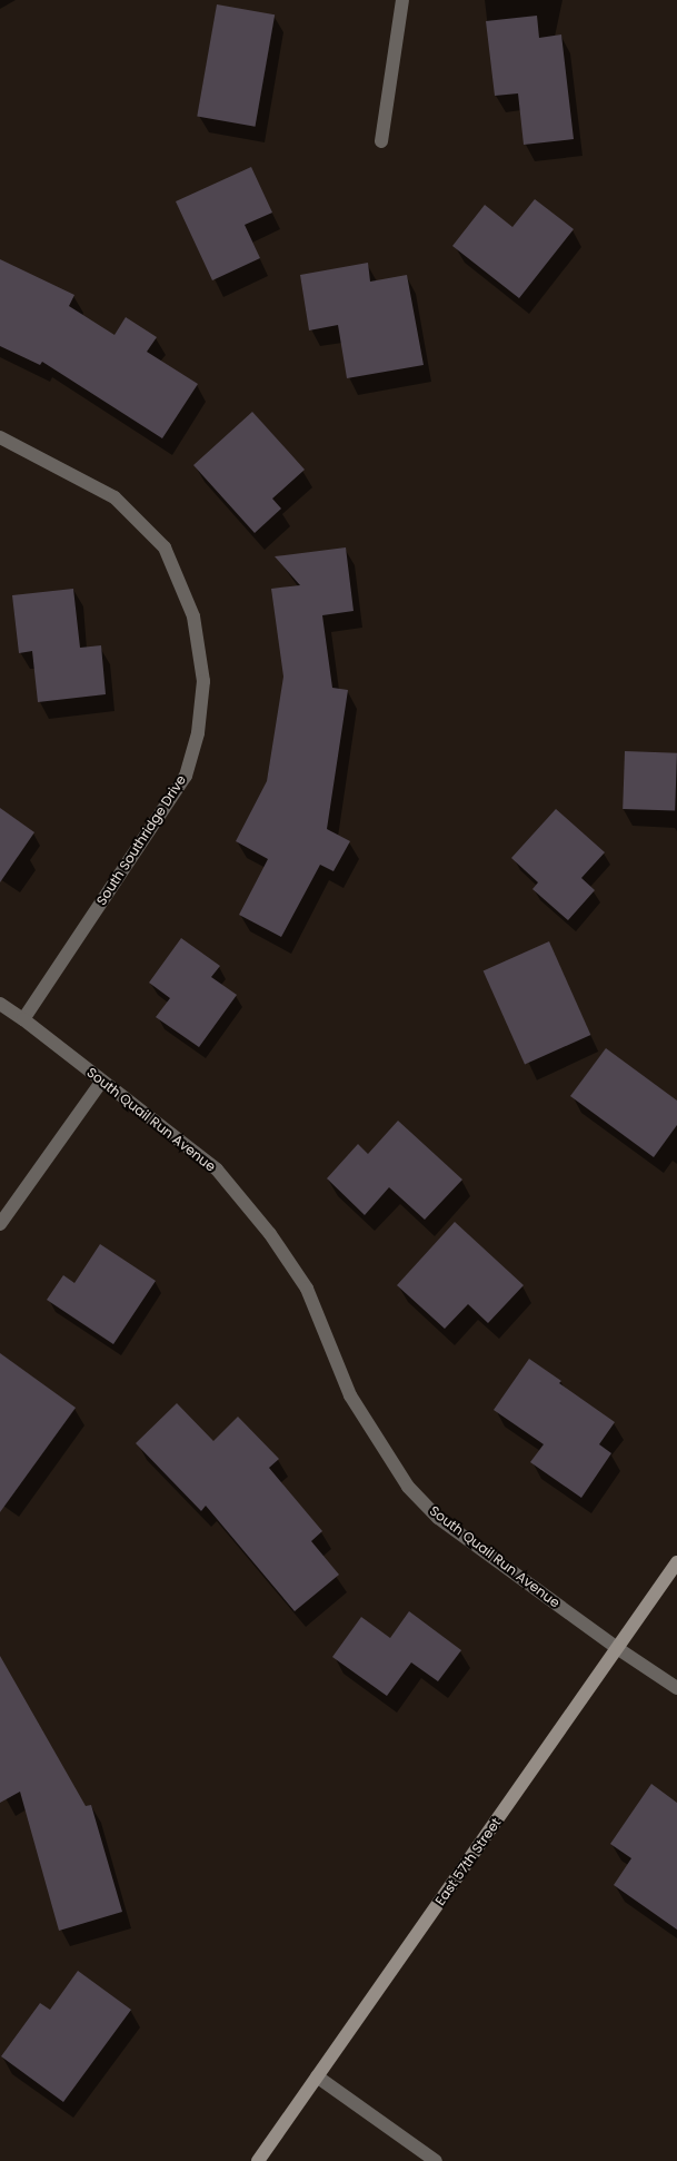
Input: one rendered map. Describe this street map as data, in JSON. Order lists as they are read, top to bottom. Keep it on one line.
{"streets":{"main road":["East 57th Street"],"street":["South Southridge Drive","South Quail Run Avenue"]},"crossings":[["South Southridge Drive","South Quail Run Avenue"],["South Quail Run Avenue","East 57th Street"]]}
